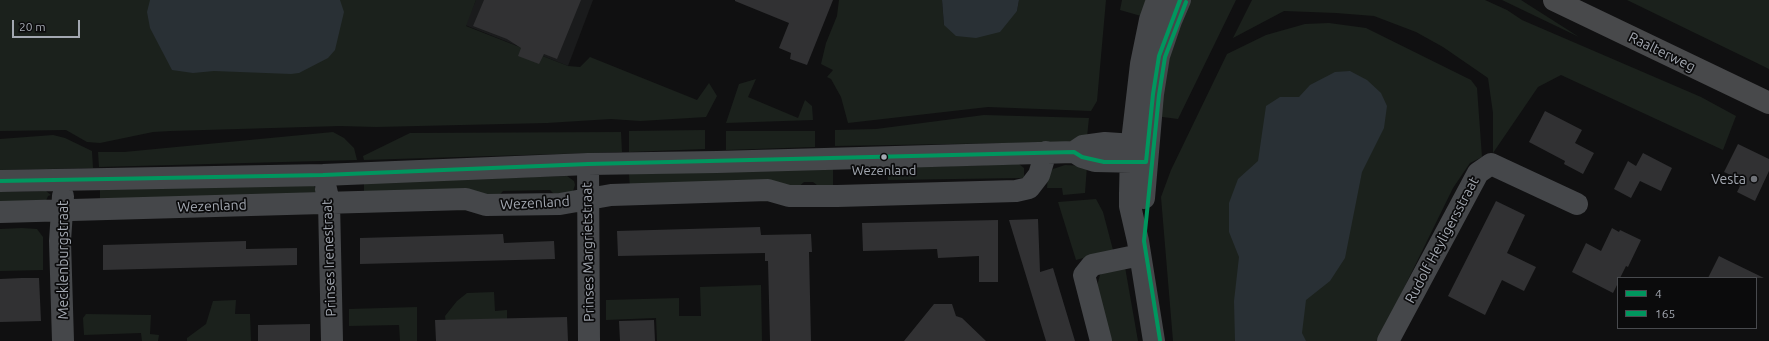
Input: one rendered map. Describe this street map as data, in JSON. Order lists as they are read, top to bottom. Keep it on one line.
{"streets":{"main road":["Raalterweg"],"street":["Wezenland","Rudolf Heyligersstraat","Prinses Margrietstraat","Prinses Irenestraat","Mecklenburgstraat"]},"crossings":[["Wezenland","Prinses Margrietstraat"],["Wezenland","Prinses Irenestraat"],["Wezenland","Mecklenburgstraat"]],"places":["Wezenland","Vesta"],"lines":["transit line 4","transit line 165"],"legend":["4","165"],"scale_bar":"20 m"}
